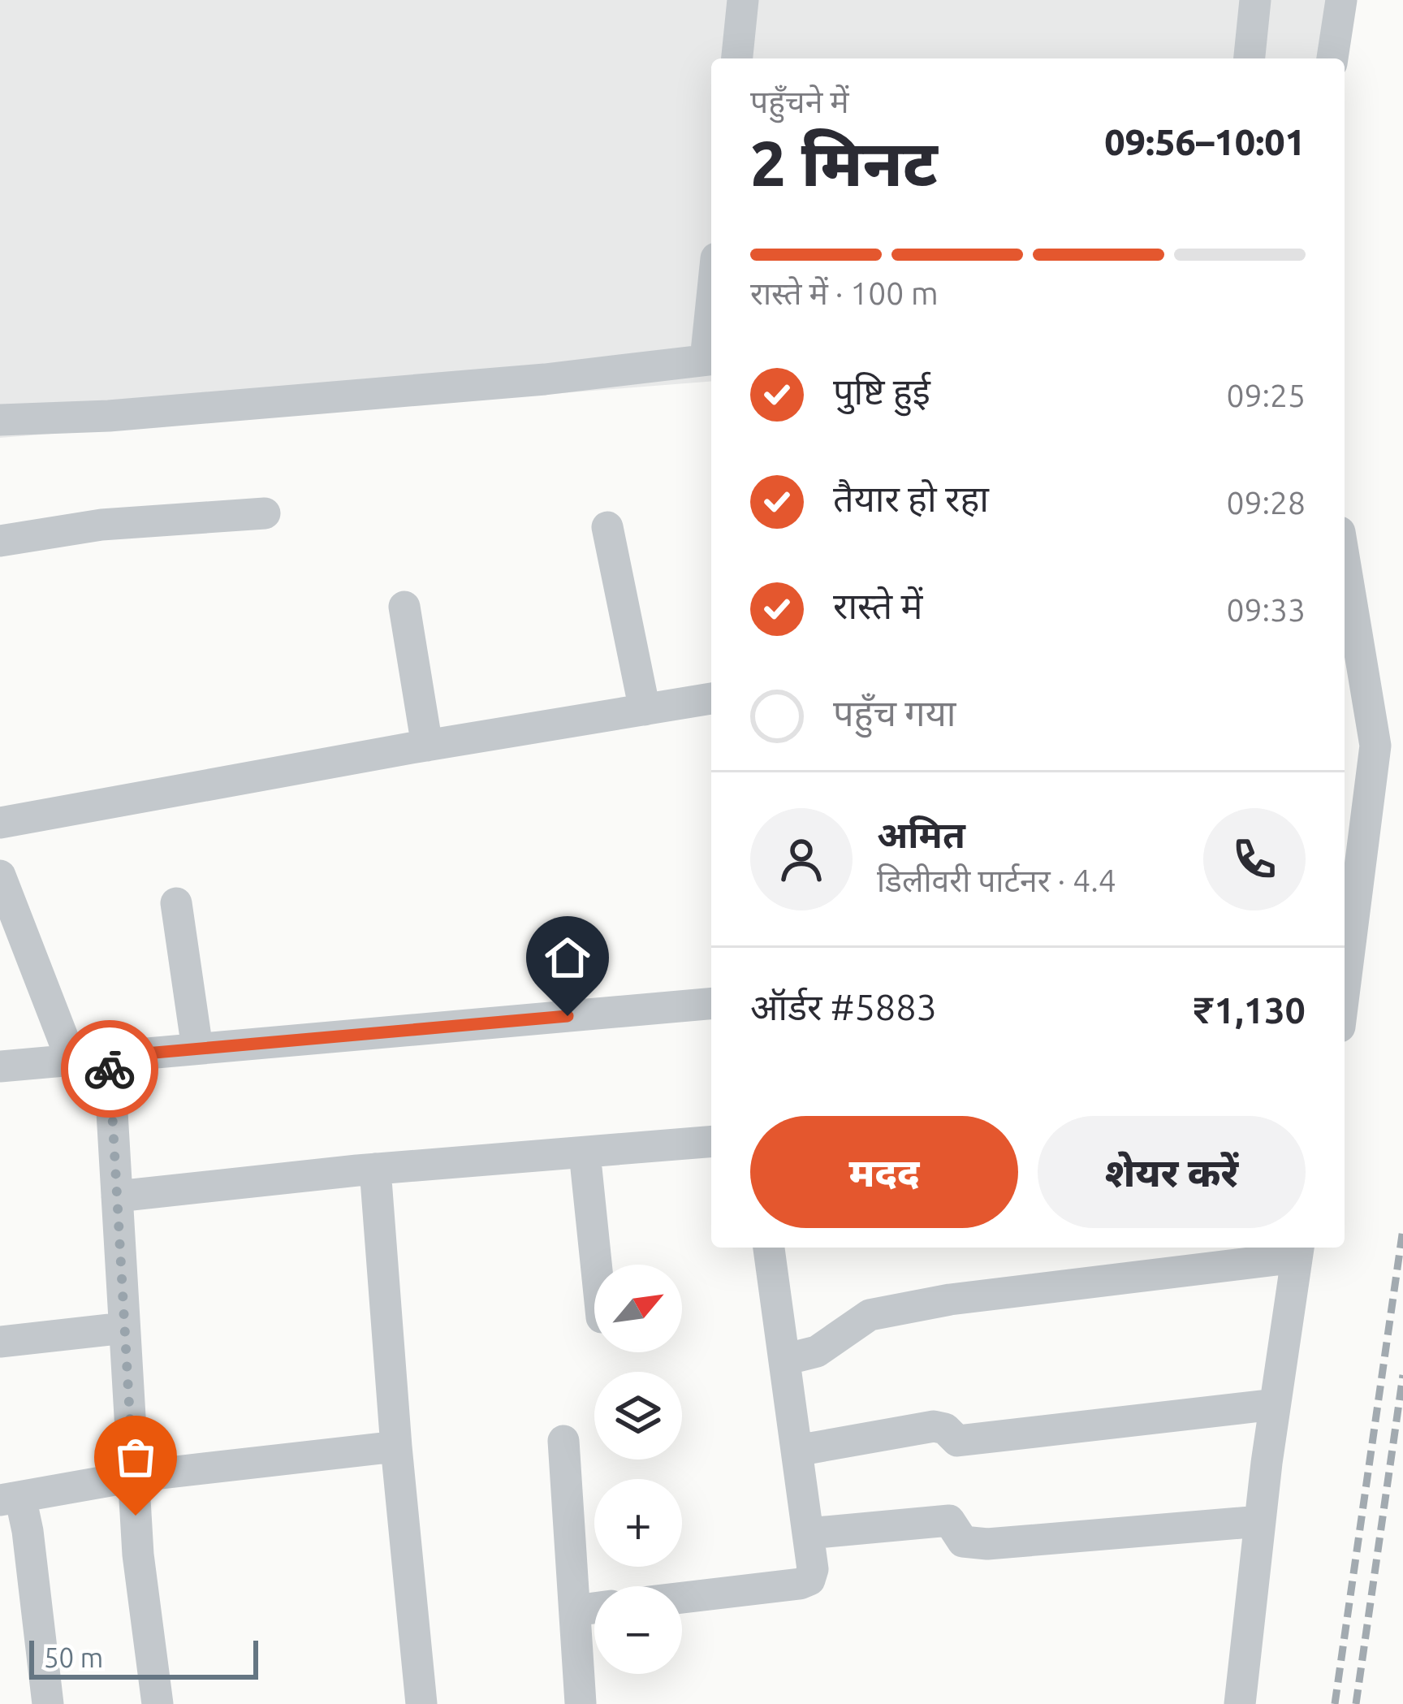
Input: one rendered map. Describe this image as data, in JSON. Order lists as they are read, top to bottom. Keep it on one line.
{"scale_bar":"50 m","north":"top right","page":{"heading":["2 मिनट","पहुँचने में","09:56–10:01"],"panel":["अमित","डिलीवरी पार्टनर · 4.4","ऑर्डर #5883","₹1,130"],"bar":"रास्ते में · 100 m","list":[["पुष्टि हुई","09:25"],["तैयार हो रहा","09:28"],["रास्ते में","09:33"],"पहुँच गया"],"buttons":["मदद","शेयर करें"],"map_buttons":["+","−"],"scale":"50 m"}}
